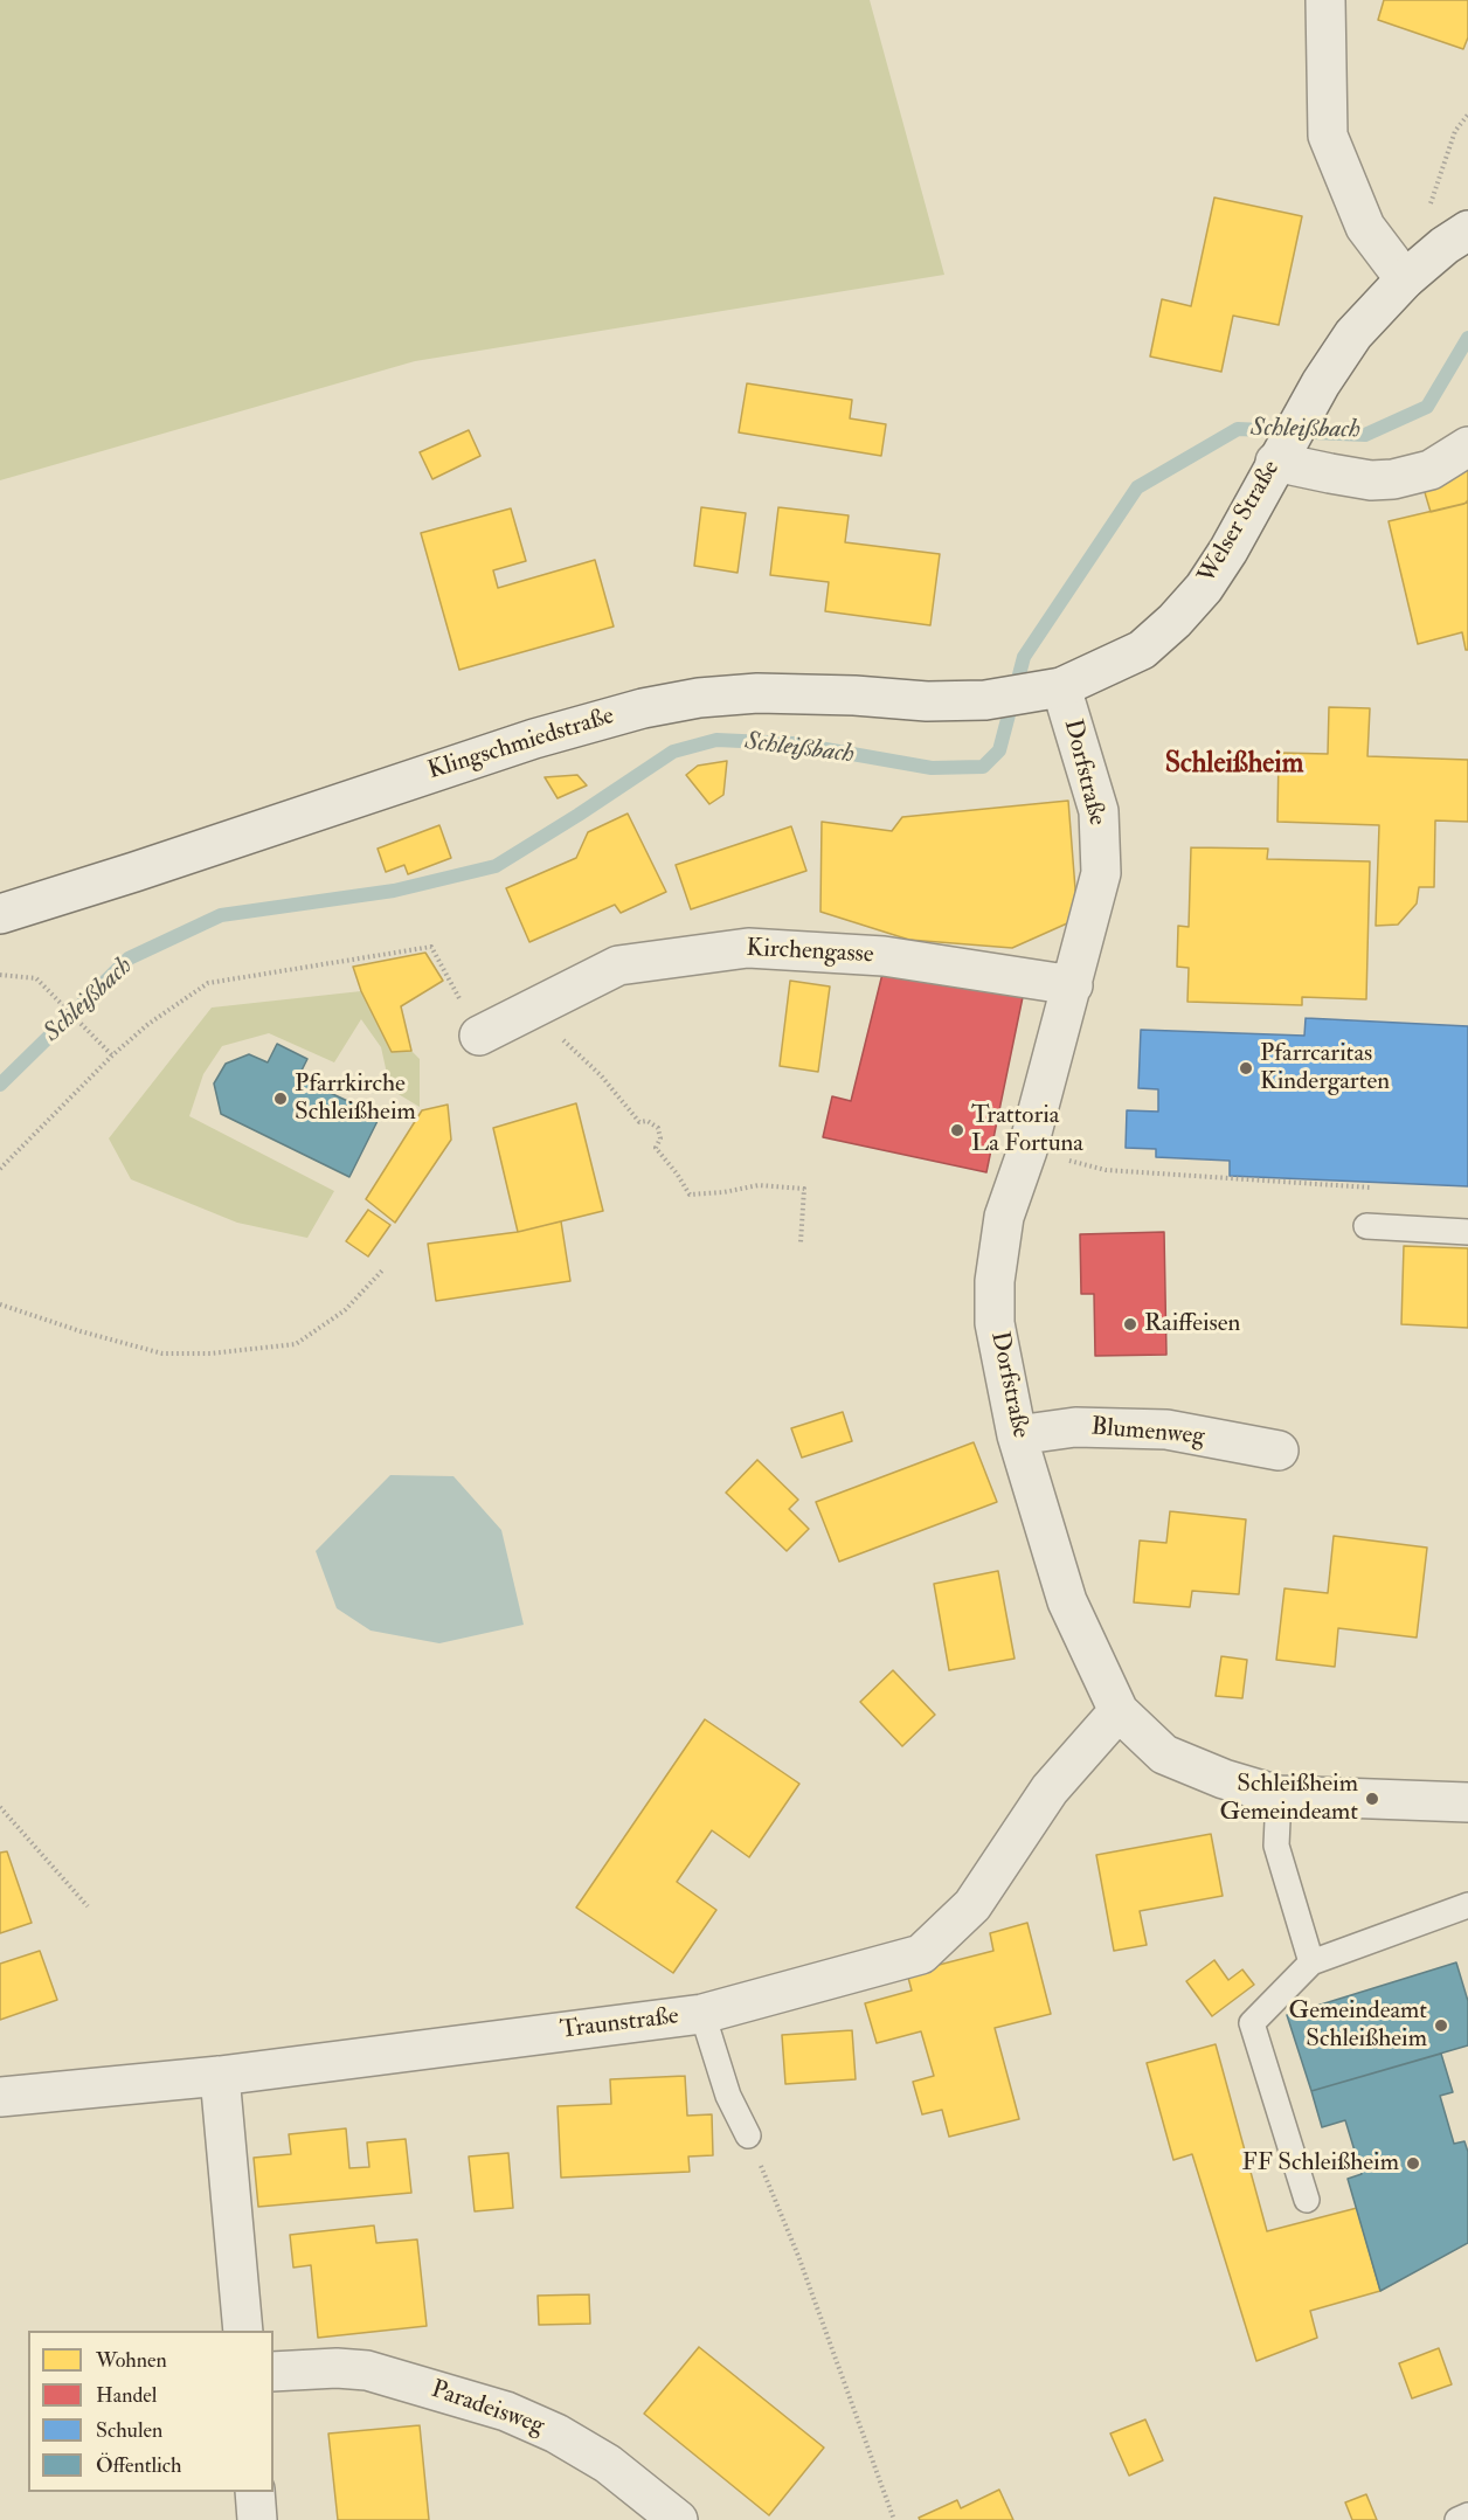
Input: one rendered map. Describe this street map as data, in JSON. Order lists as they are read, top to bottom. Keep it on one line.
{"streets":{"street":["Welser Straße","Klingschmiedstraße","Dorfstraße","Kirchengasse","Blumenweg","Traunstraße","Paradeisweg"]},"crossings":[["Welser Straße","Klingschmiedstraße"],["Welser Straße","Dorfstraße"],["Klingschmiedstraße","Dorfstraße"],["Dorfstraße","Kirchengasse"],["Dorfstraße","Blumenweg"],["Dorfstraße","Traunstraße"]],"districts":["Schleißheim"],"water":["Schleißbach"],"places":["Pfarrcaritas Kindergarten","Pfarrkirche Schleißheim","Trattoria La Fortuna","Raiffeisen","Schleißheim Gemeindeamt","Gemeindeamt Schleißheim","FF Schleißheim"],"legend":["Wohnen","Handel","Schulen","Öffentlich"]}
